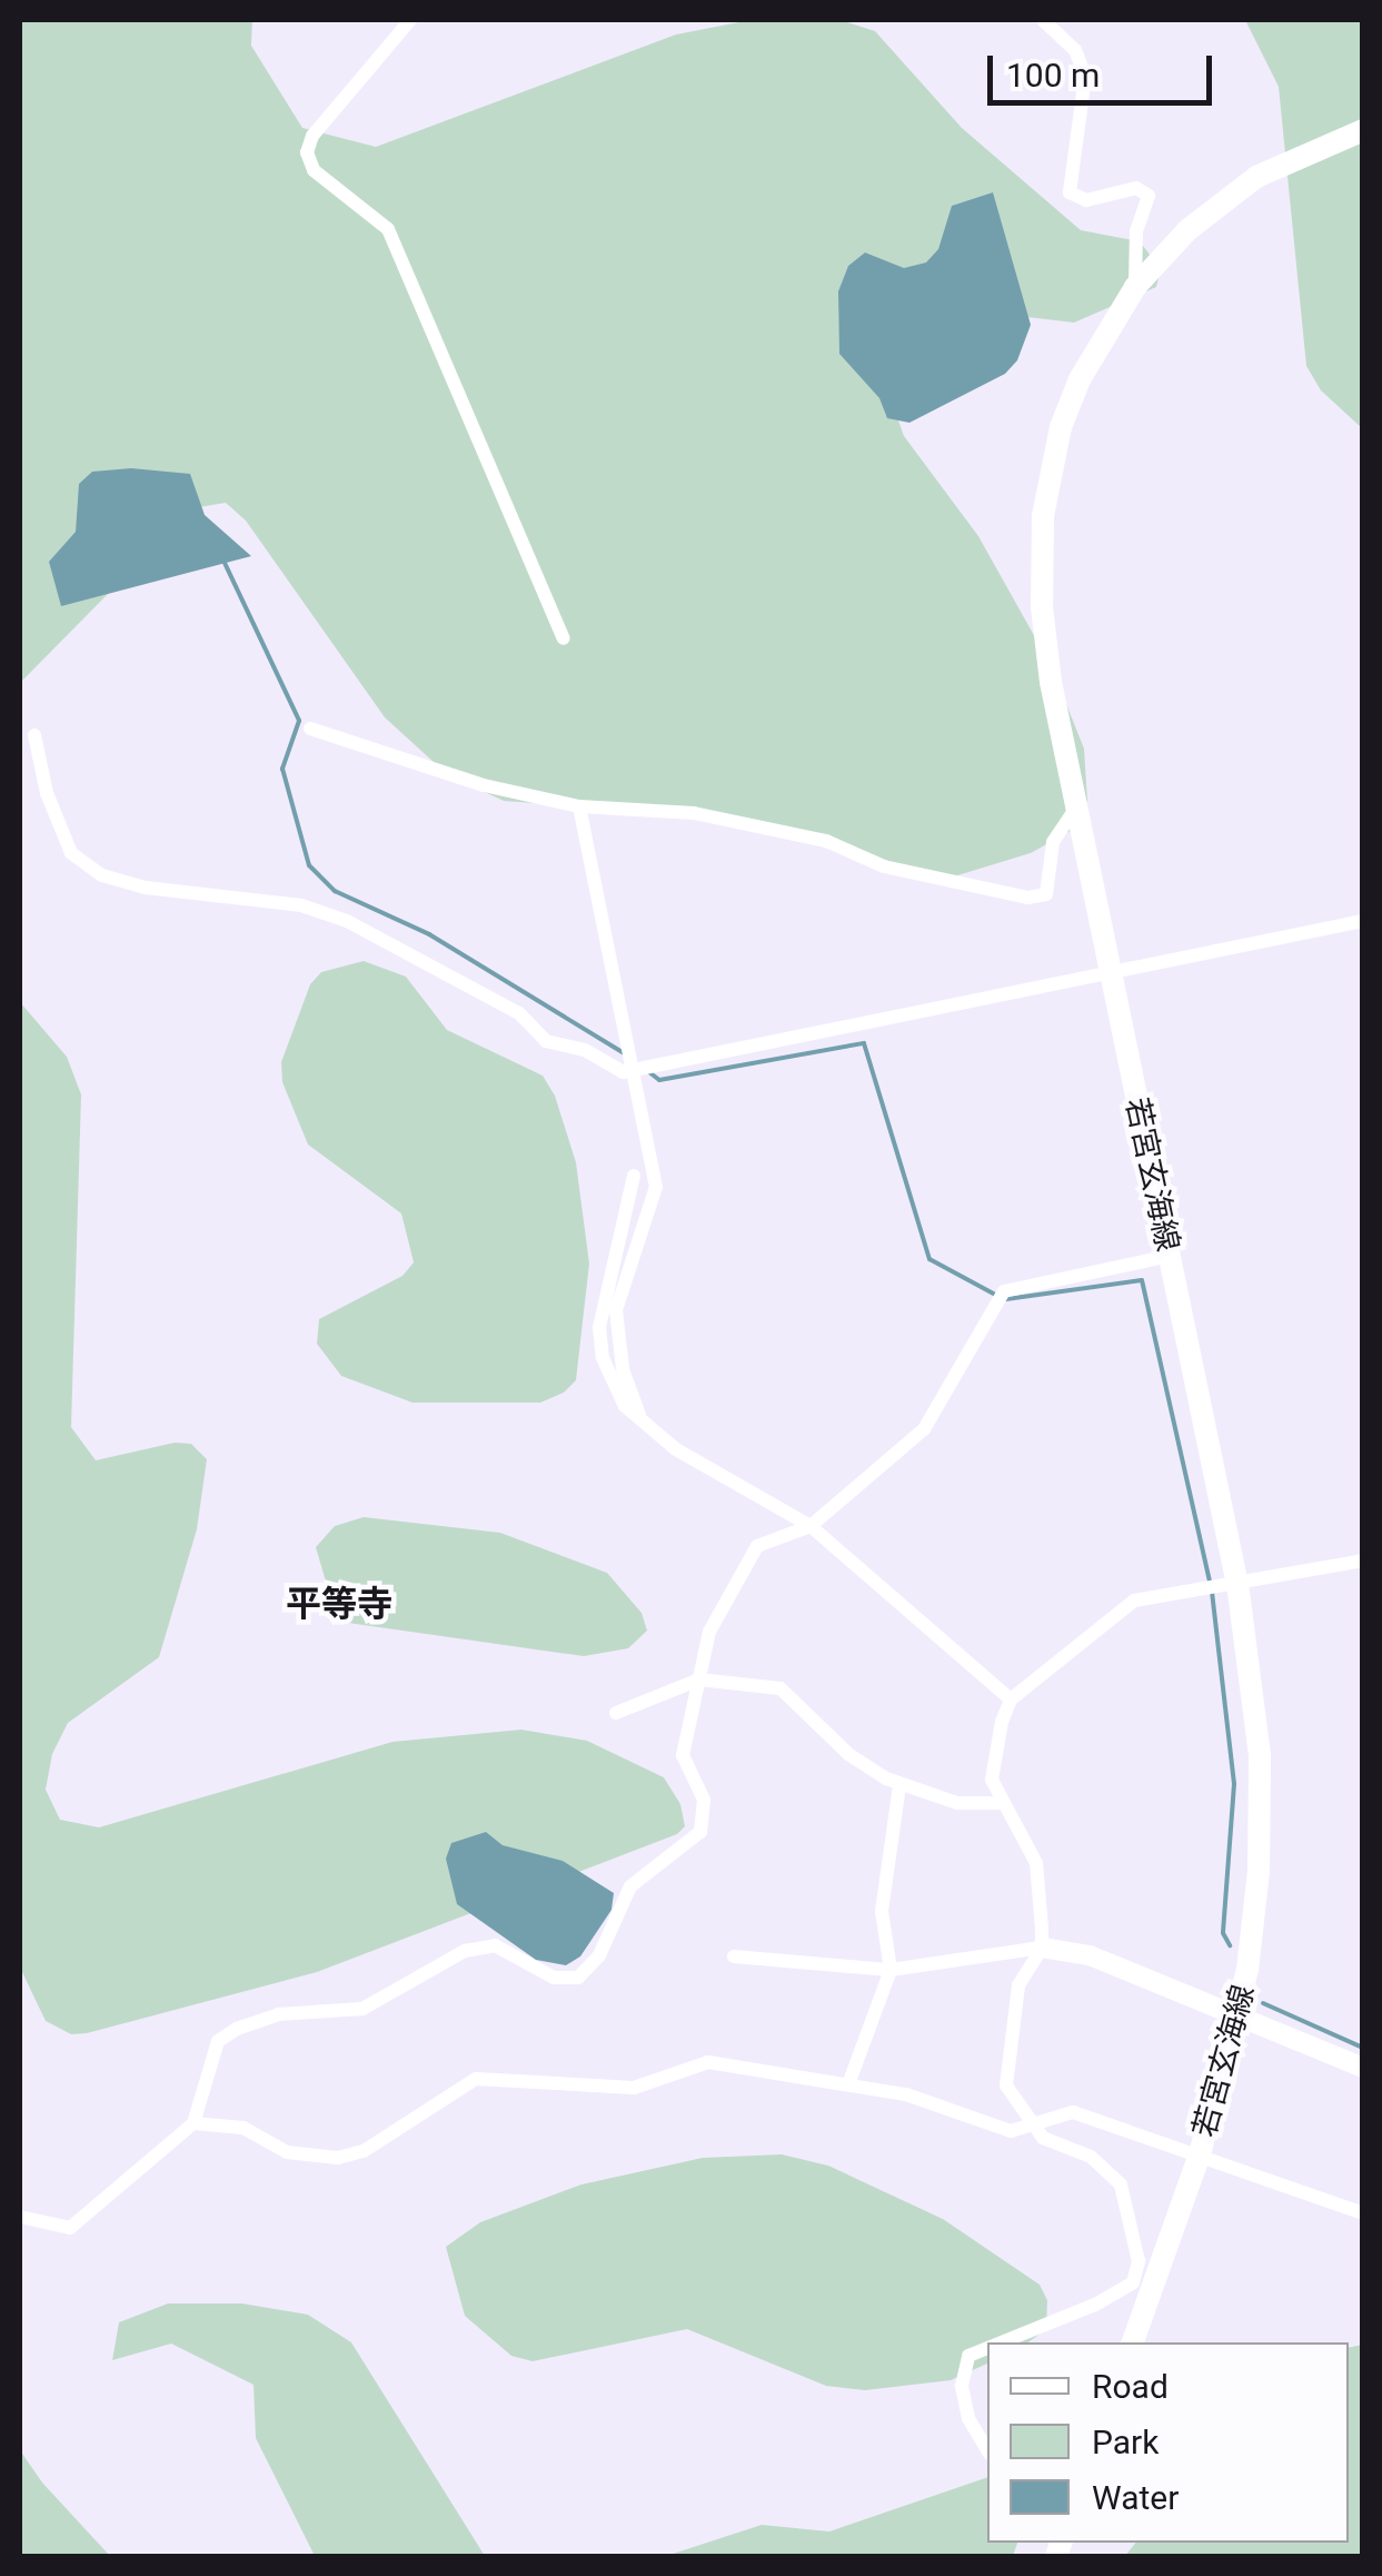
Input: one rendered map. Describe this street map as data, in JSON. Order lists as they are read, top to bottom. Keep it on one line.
{"streets":{"main road":["若宮玄海線"]},"districts":["平等寺"],"legend":["Road","Park","Water"],"scale_bar":"100 m"}
